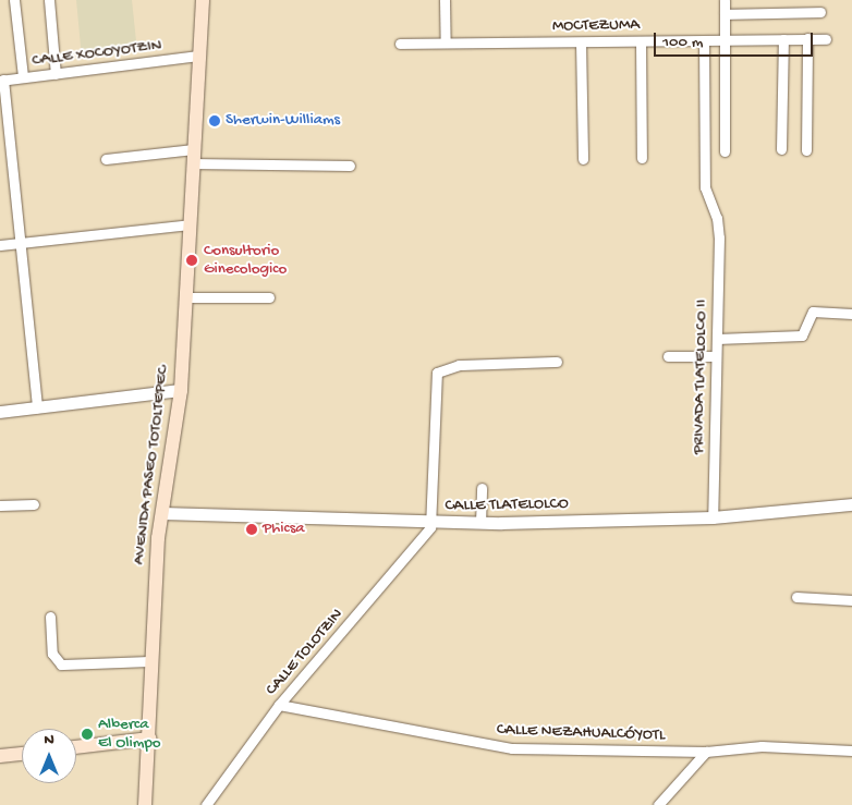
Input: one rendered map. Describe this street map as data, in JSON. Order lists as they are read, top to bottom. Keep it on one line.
{"streets":{"main road":["AVENIDA PASEO TOTOLTEPEC"],"street":["MOCTEZUMA","CALLE XOCOYOTZIN","PRIVADA TLATELOLCO II","CALLE TLATELOLCO","CALLE TOLOTZIN","CALLE NEZAHUALCÓYOTL"]},"crossings":[["MOCTEZUMA","PRIVADA TLATELOLCO II"],["CALLE XOCOYOTZIN","AVENIDA PASEO TOTOLTEPEC"],["PRIVADA TLATELOLCO II","CALLE TLATELOLCO"],["AVENIDA PASEO TOTOLTEPEC","CALLE TLATELOLCO"],["CALLE TLATELOLCO","CALLE TOLOTZIN"],["CALLE TOLOTZIN","CALLE NEZAHUALCÓYOTL"]],"places":["Sherwin-Williams","Consultorio Ginecologico","Phicsa","Alberca El Olimpo"],"scale_bar":"100 m","north":"top"}
